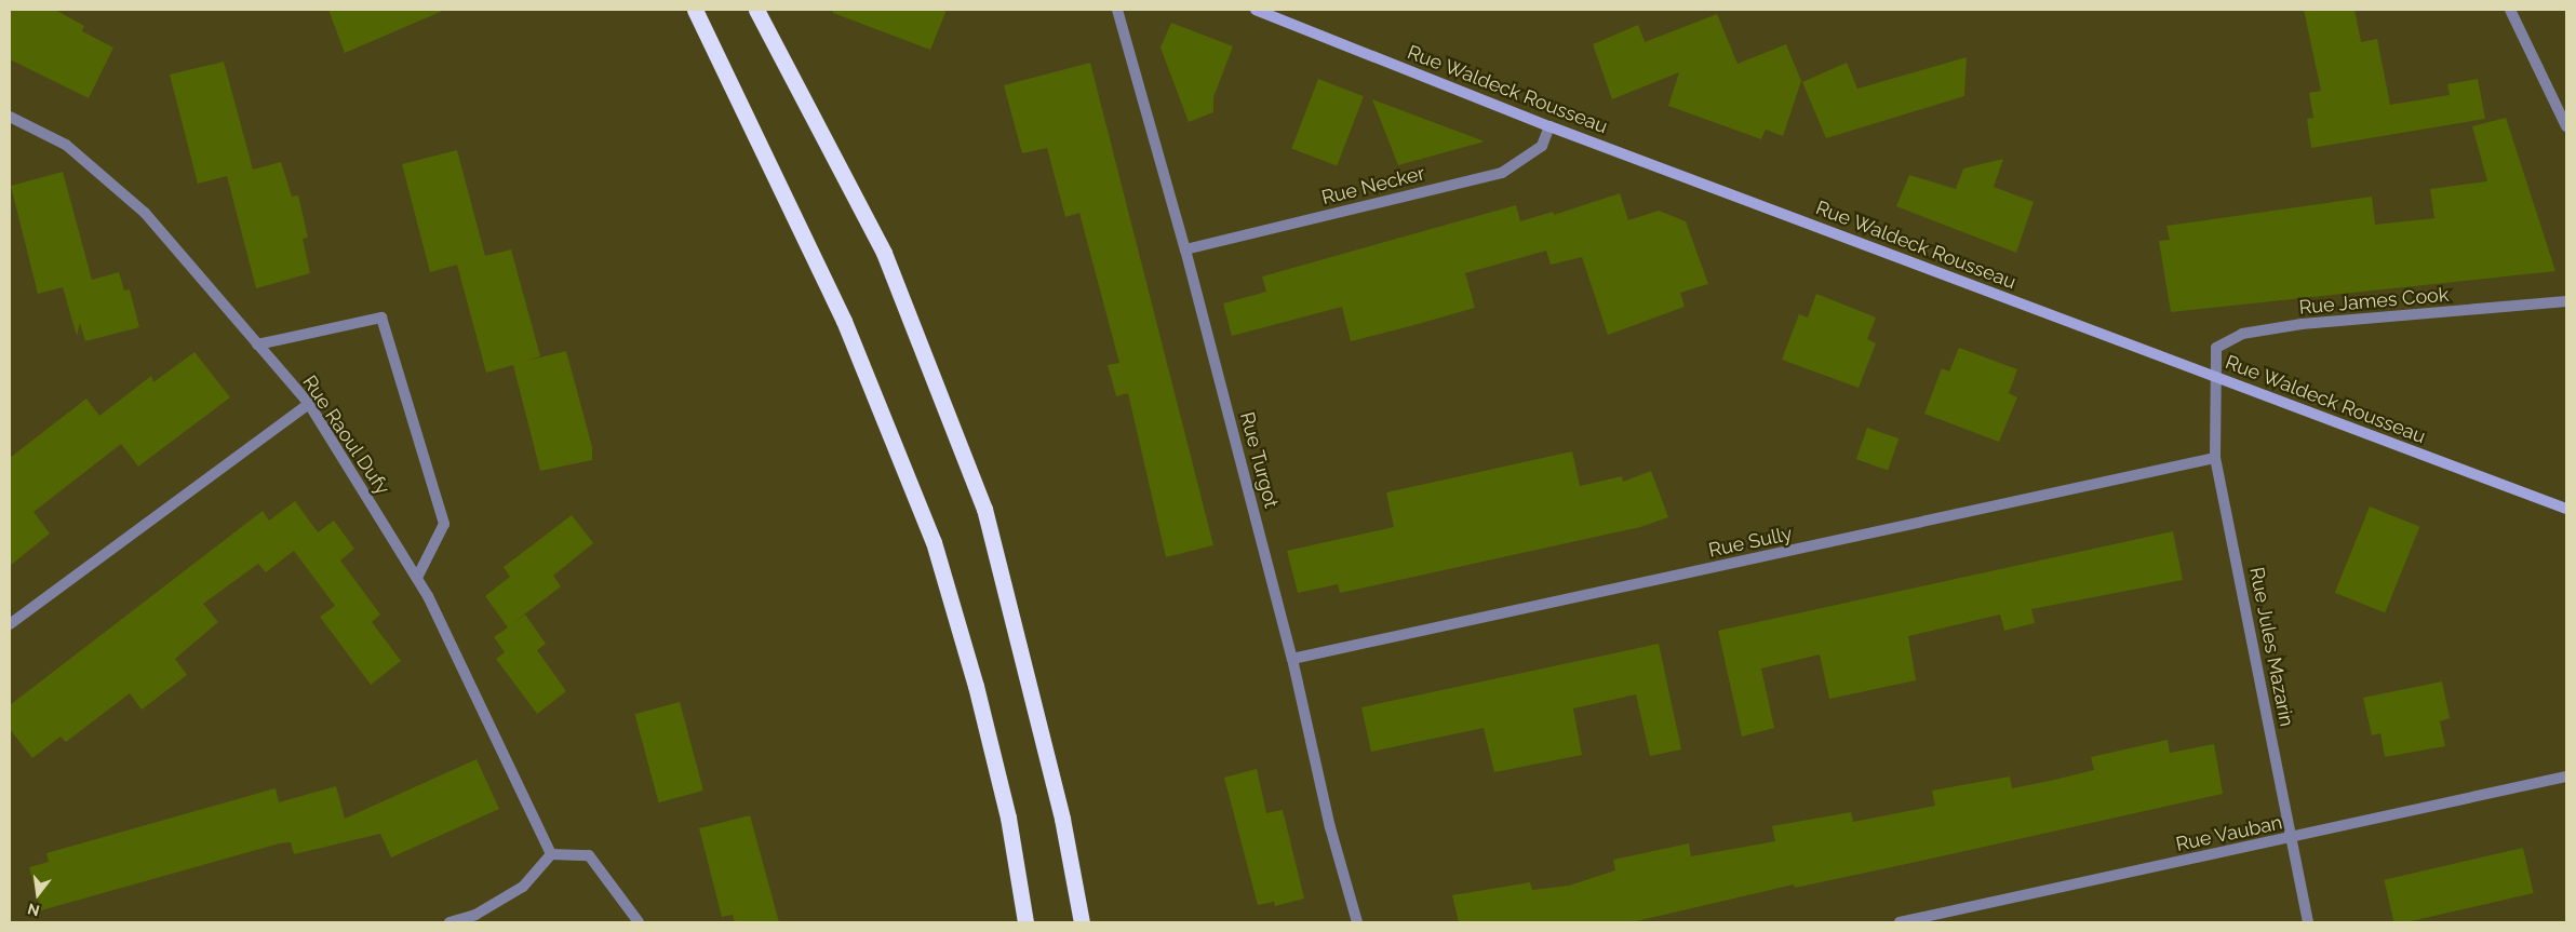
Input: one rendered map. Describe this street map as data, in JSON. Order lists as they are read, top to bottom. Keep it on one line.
{"streets":{"street":["Rue Waldeck Rousseau","Rue Necker","Rue James Cook","Rue Raoul Dufy","Rue Turgot","Rue Sully","Rue Jules Mazarin","Rue Vauban"]},"crossings":[["Rue Waldeck Rousseau","Rue Necker"],["Rue Waldeck Rousseau","Rue James Cook"],["Rue Waldeck Rousseau","Rue Jules Mazarin"],["Rue Necker","Rue Turgot"],["Rue James Cook","Rue Jules Mazarin"],["Rue Turgot","Rue Sully"],["Rue Sully","Rue Jules Mazarin"],["Rue Jules Mazarin","Rue Vauban"]],"north":"bottom"}
